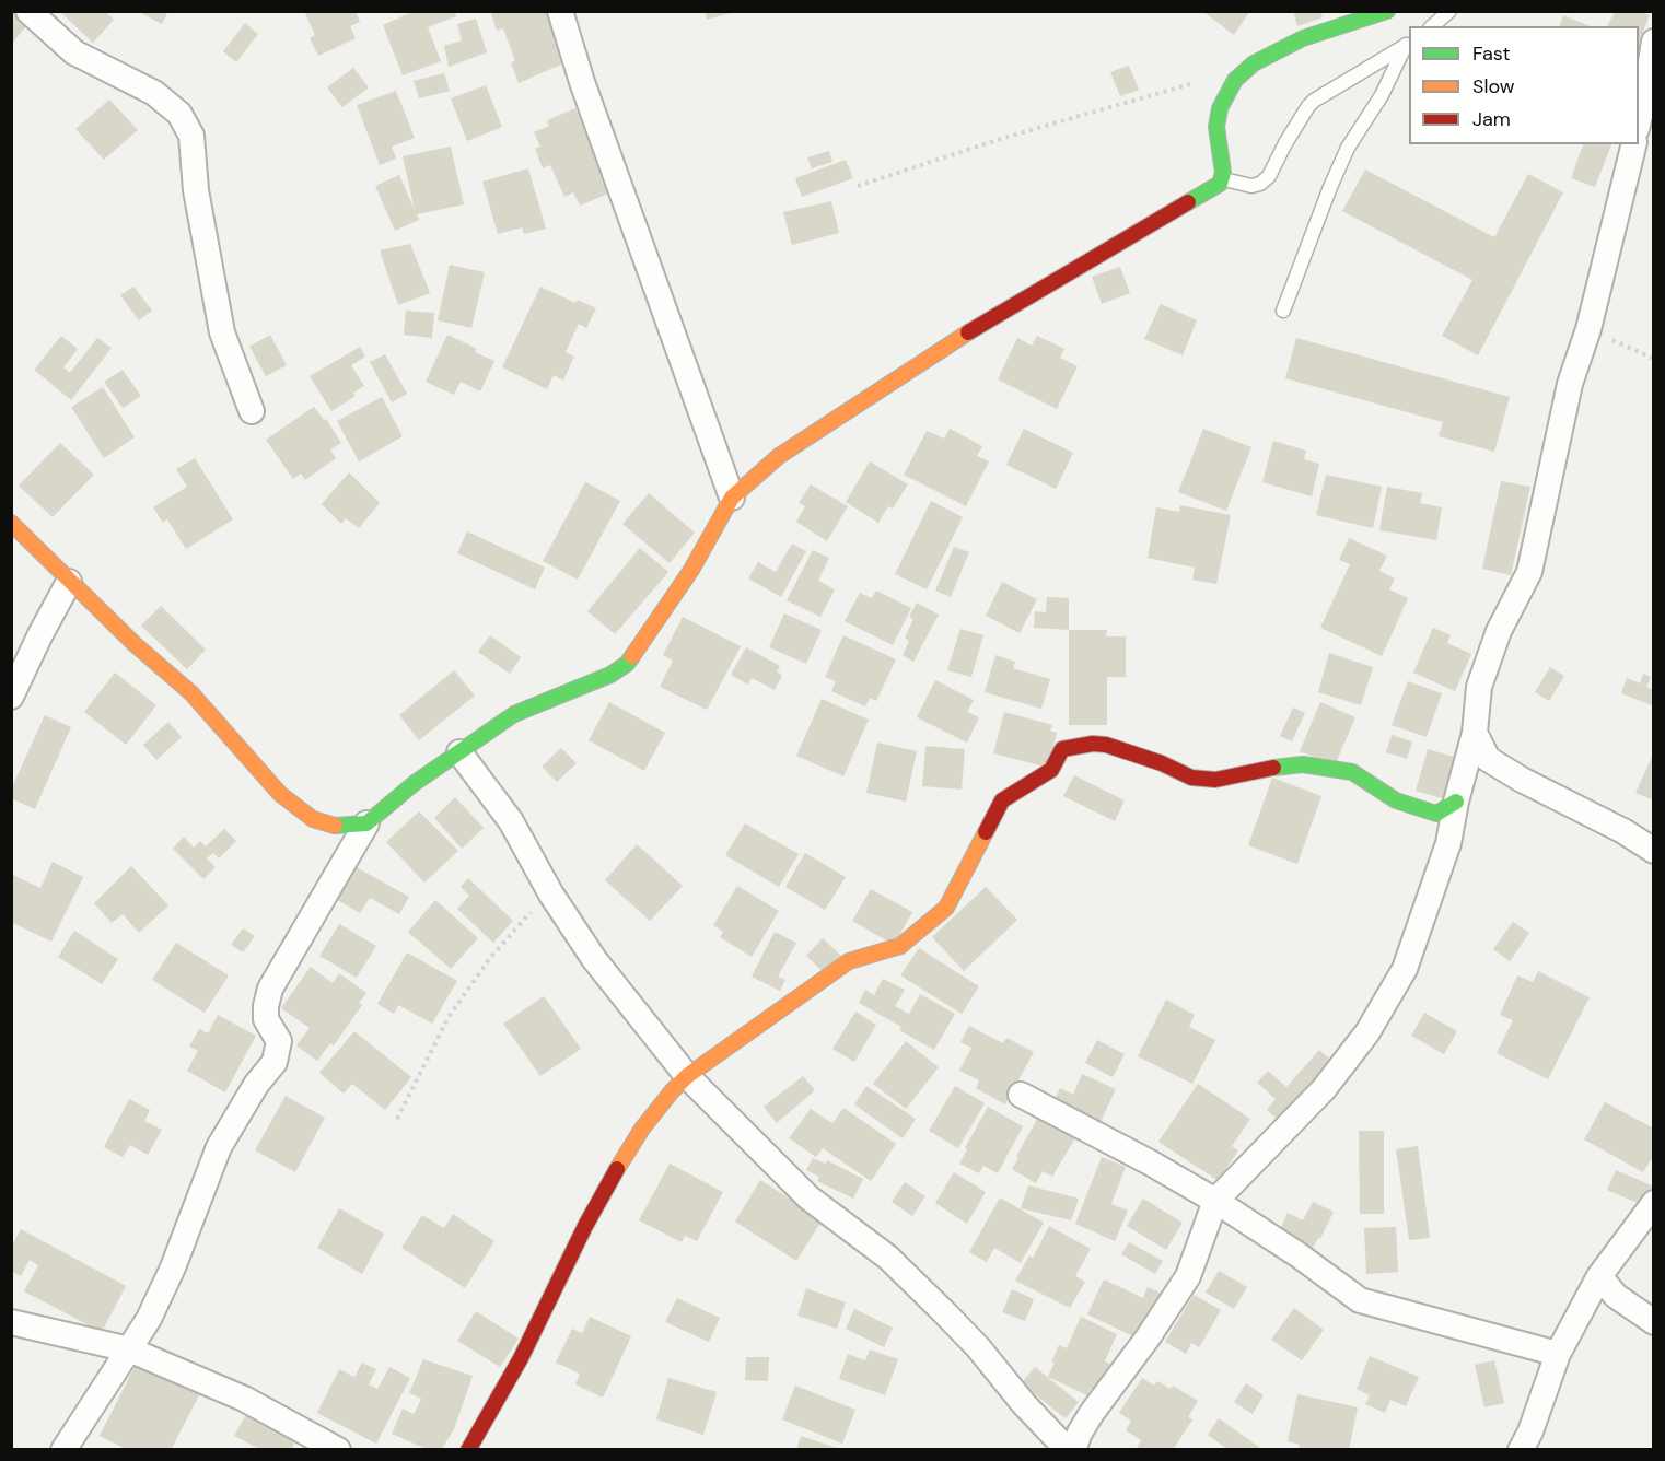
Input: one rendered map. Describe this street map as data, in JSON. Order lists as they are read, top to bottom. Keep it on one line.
{"legend":["Fast","Slow","Jam"]}
